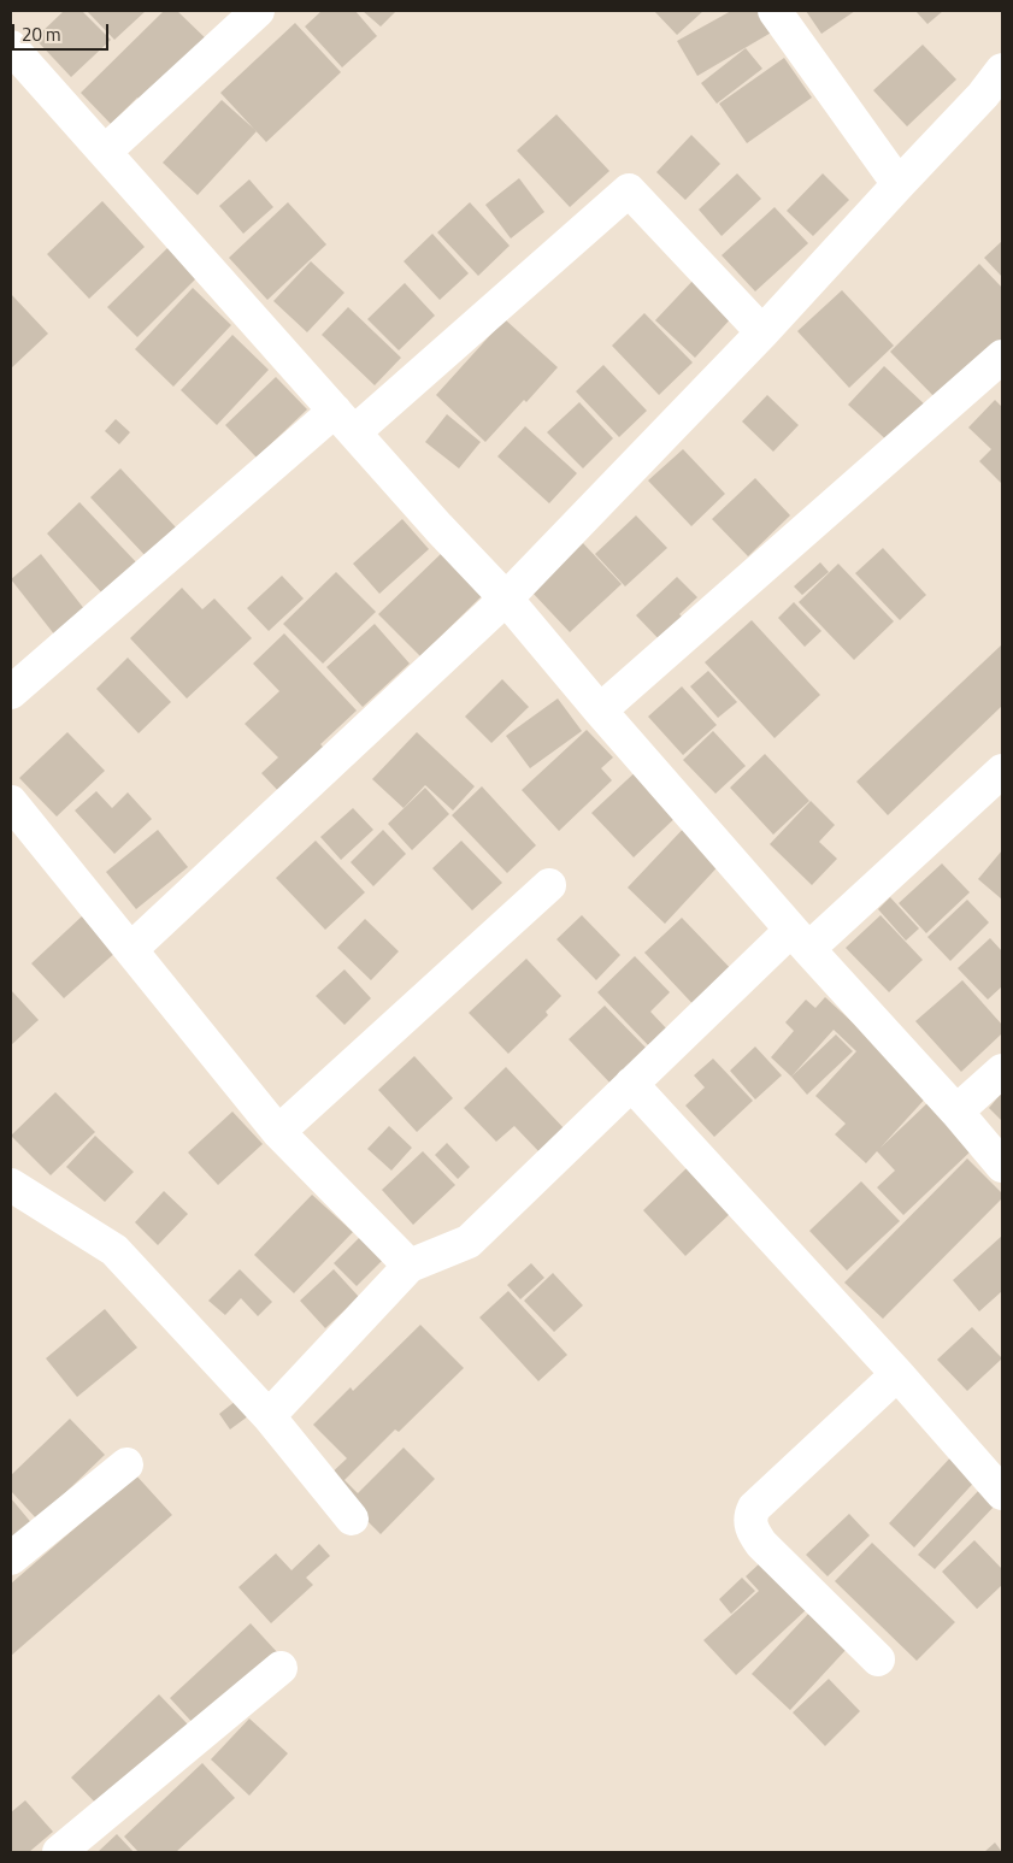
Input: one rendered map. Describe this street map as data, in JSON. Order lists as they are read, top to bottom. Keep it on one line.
{"scale_bar":"20 m"}
